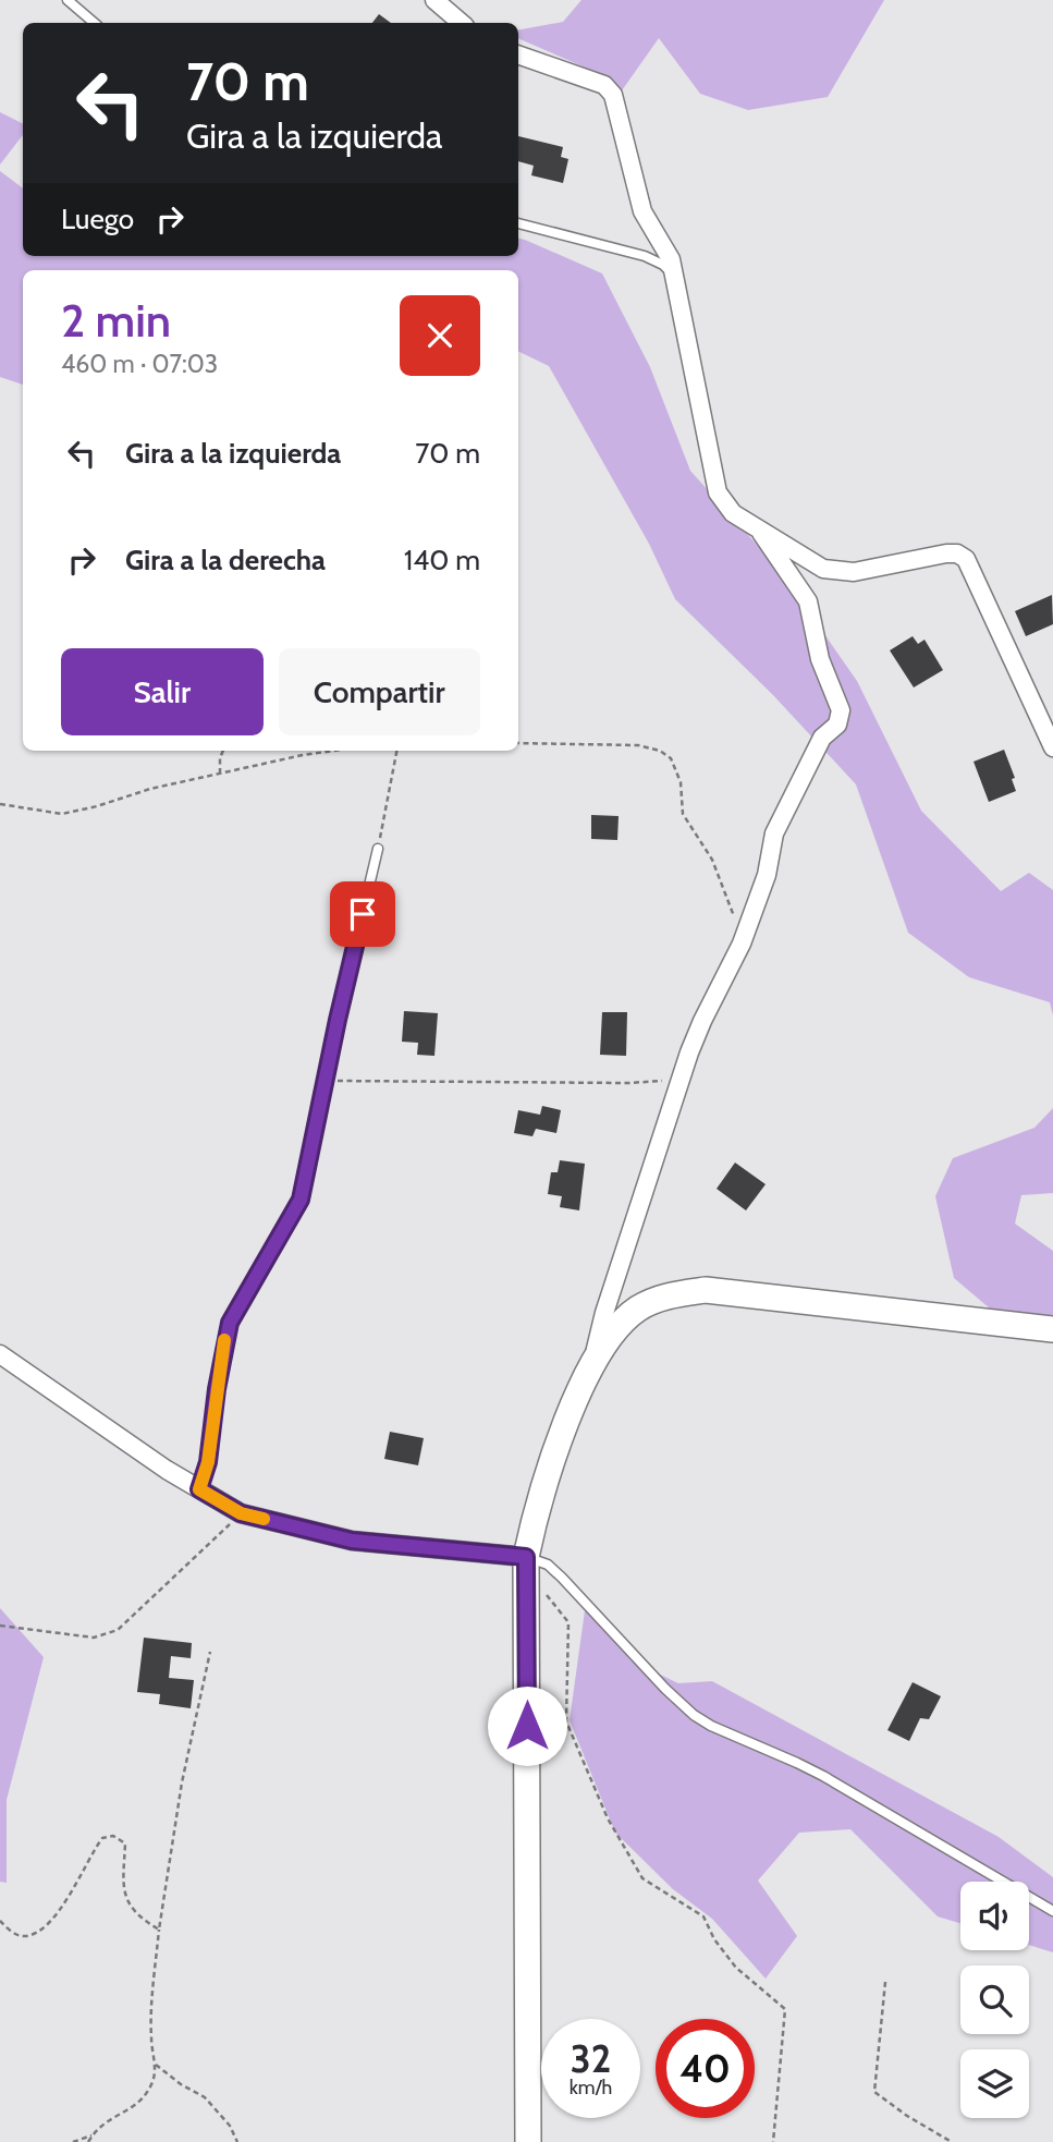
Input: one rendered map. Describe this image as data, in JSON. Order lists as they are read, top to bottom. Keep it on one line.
{"page":{"turn":["70 m","Gira a la izquierda"],"then":"Luego","heading":["2 min","460 m · 07:03"],"list":[{"name":"Gira a la izquierda","value":"70 m"},{"name":"Gira a la derecha","value":"140 m"}],"buttons":["Salir","Compartir"],"speed":"32 km/h","limit":"40"}}
